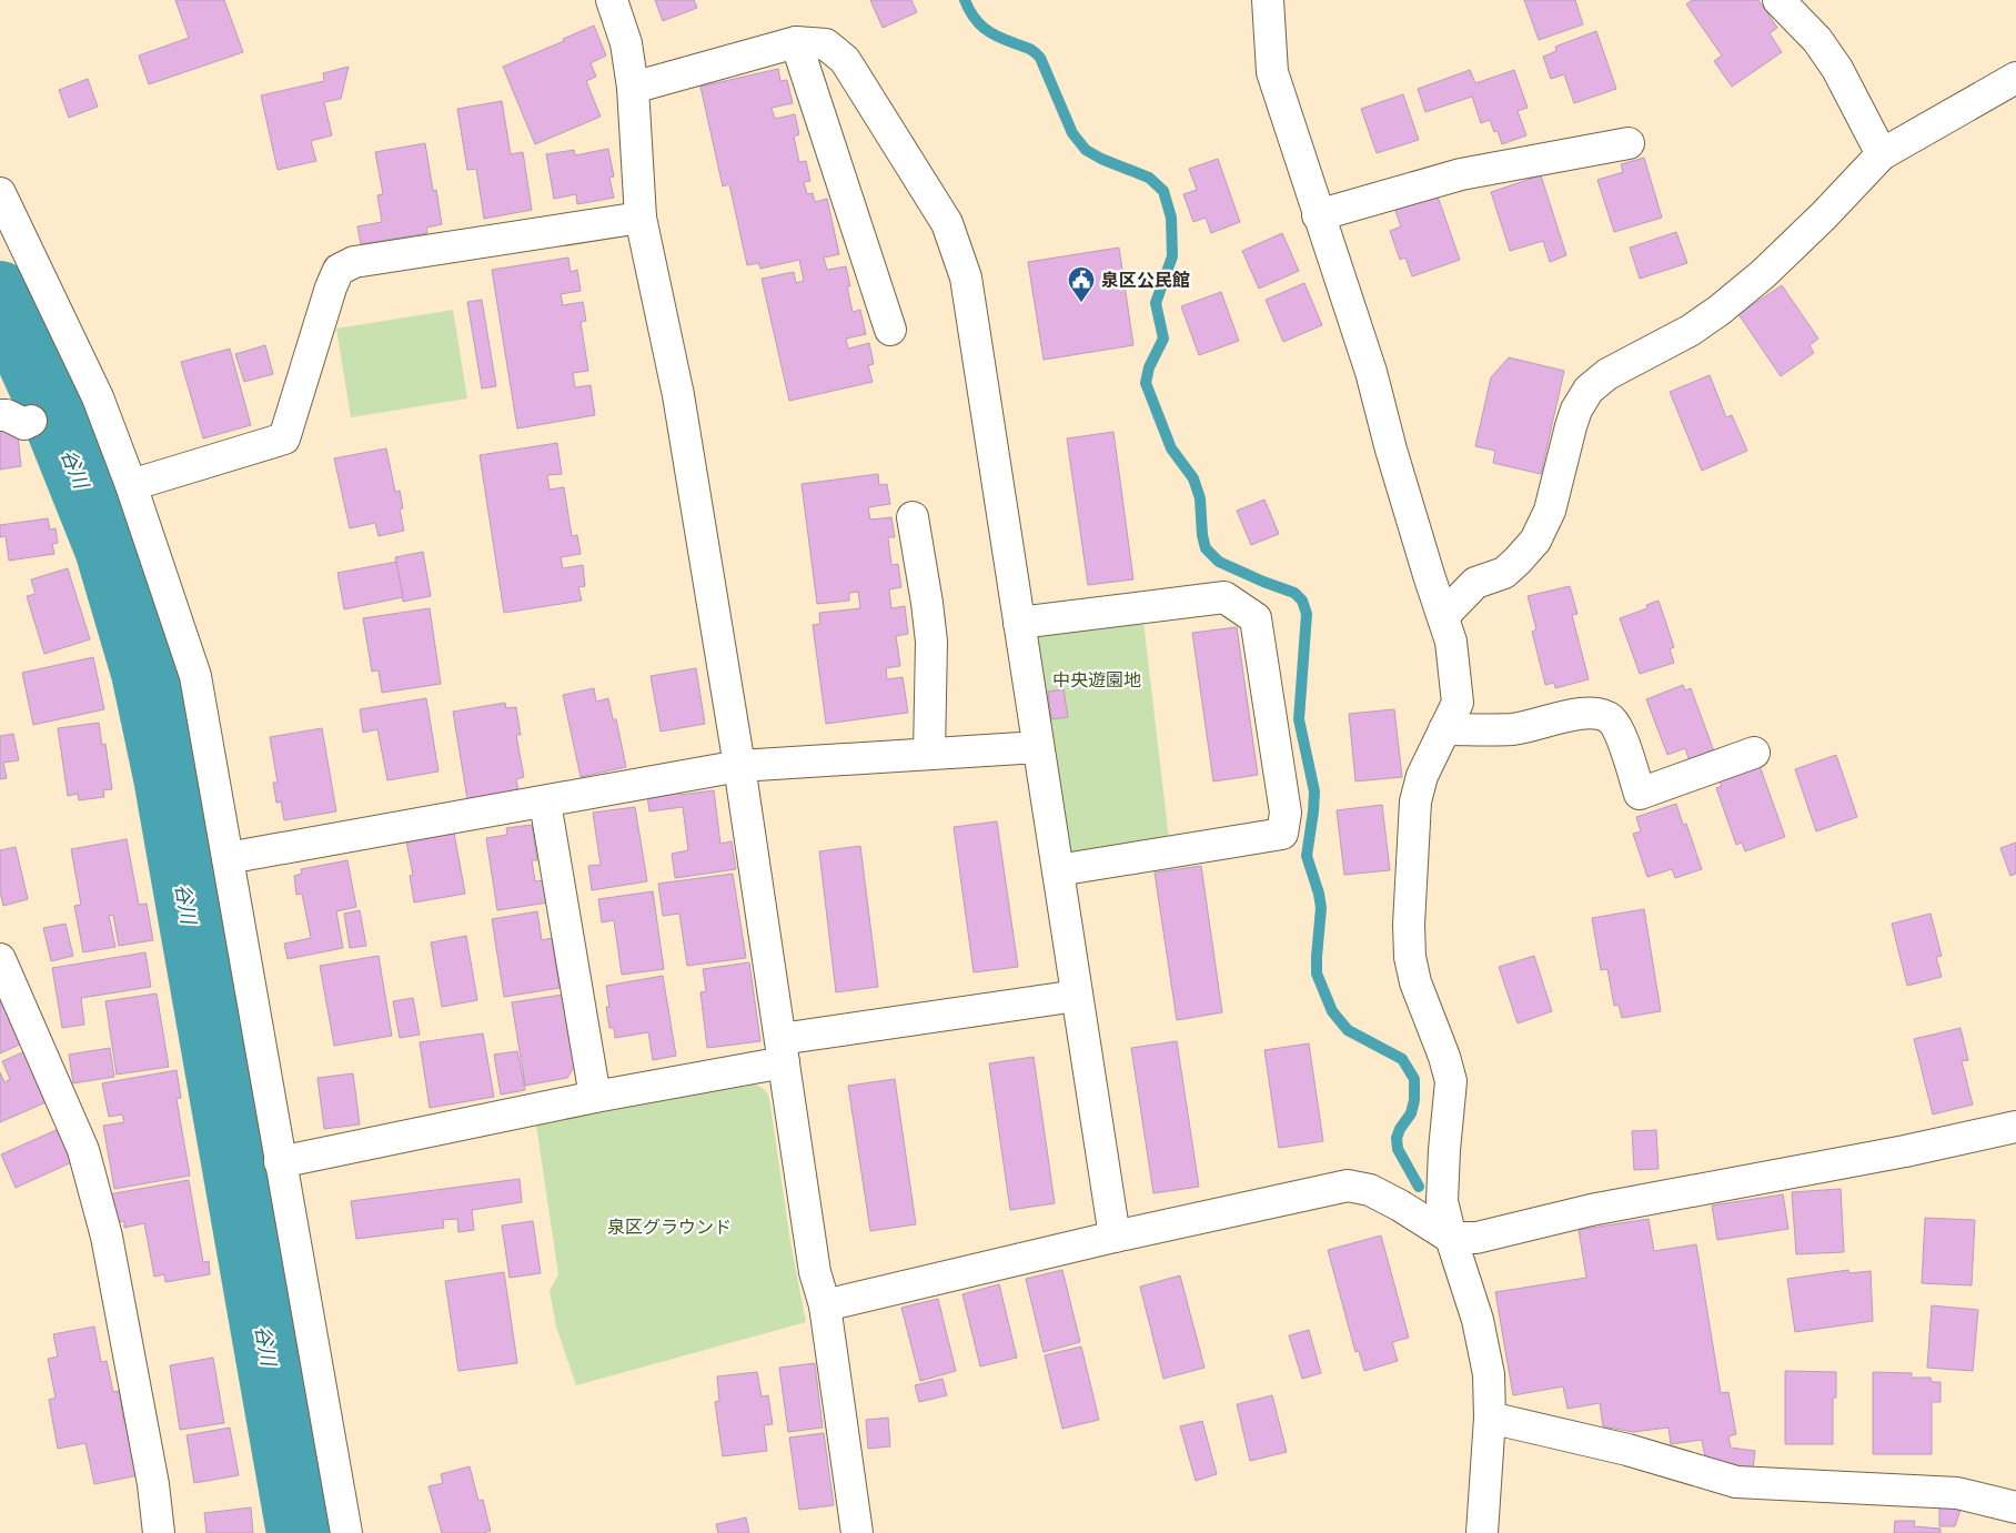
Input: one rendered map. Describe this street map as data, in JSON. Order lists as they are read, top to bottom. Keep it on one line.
{"water":["谷川"],"parks":["中央遊園地","泉区グラウンド"],"places":{"public building":["泉区公民館"]}}
